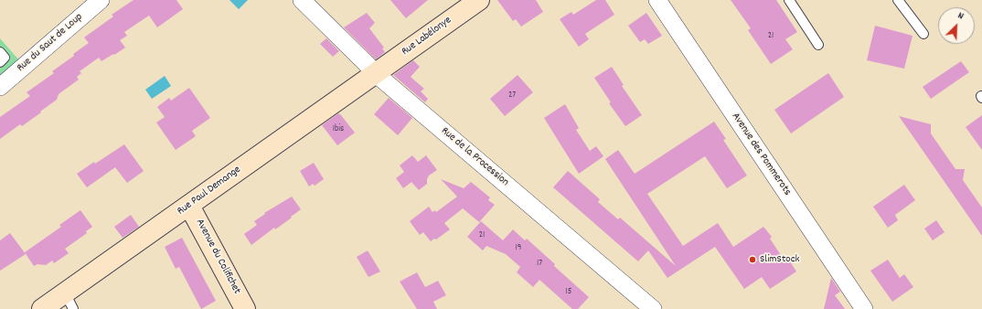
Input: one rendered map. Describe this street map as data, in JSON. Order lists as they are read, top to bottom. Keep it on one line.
{"streets":{"main road":["Rue Labélonye","Rue Paul Demange","Avenue du Colifichet"],"street":["Rue du Saut de Loup","Avenue des Pommerots","Rue de la Procession"]},"crossings":[["Rue Labélonye","Rue de la Procession"],["Rue Labélonye","Rue Paul Demange"],["Rue de la Procession","Rue Paul Demange"],["Rue Paul Demange","Avenue du Colifichet"]],"places":["SlimStock"],"house_numbers":["21","27","1bis","21","19","17","15"],"north":"top right"}
